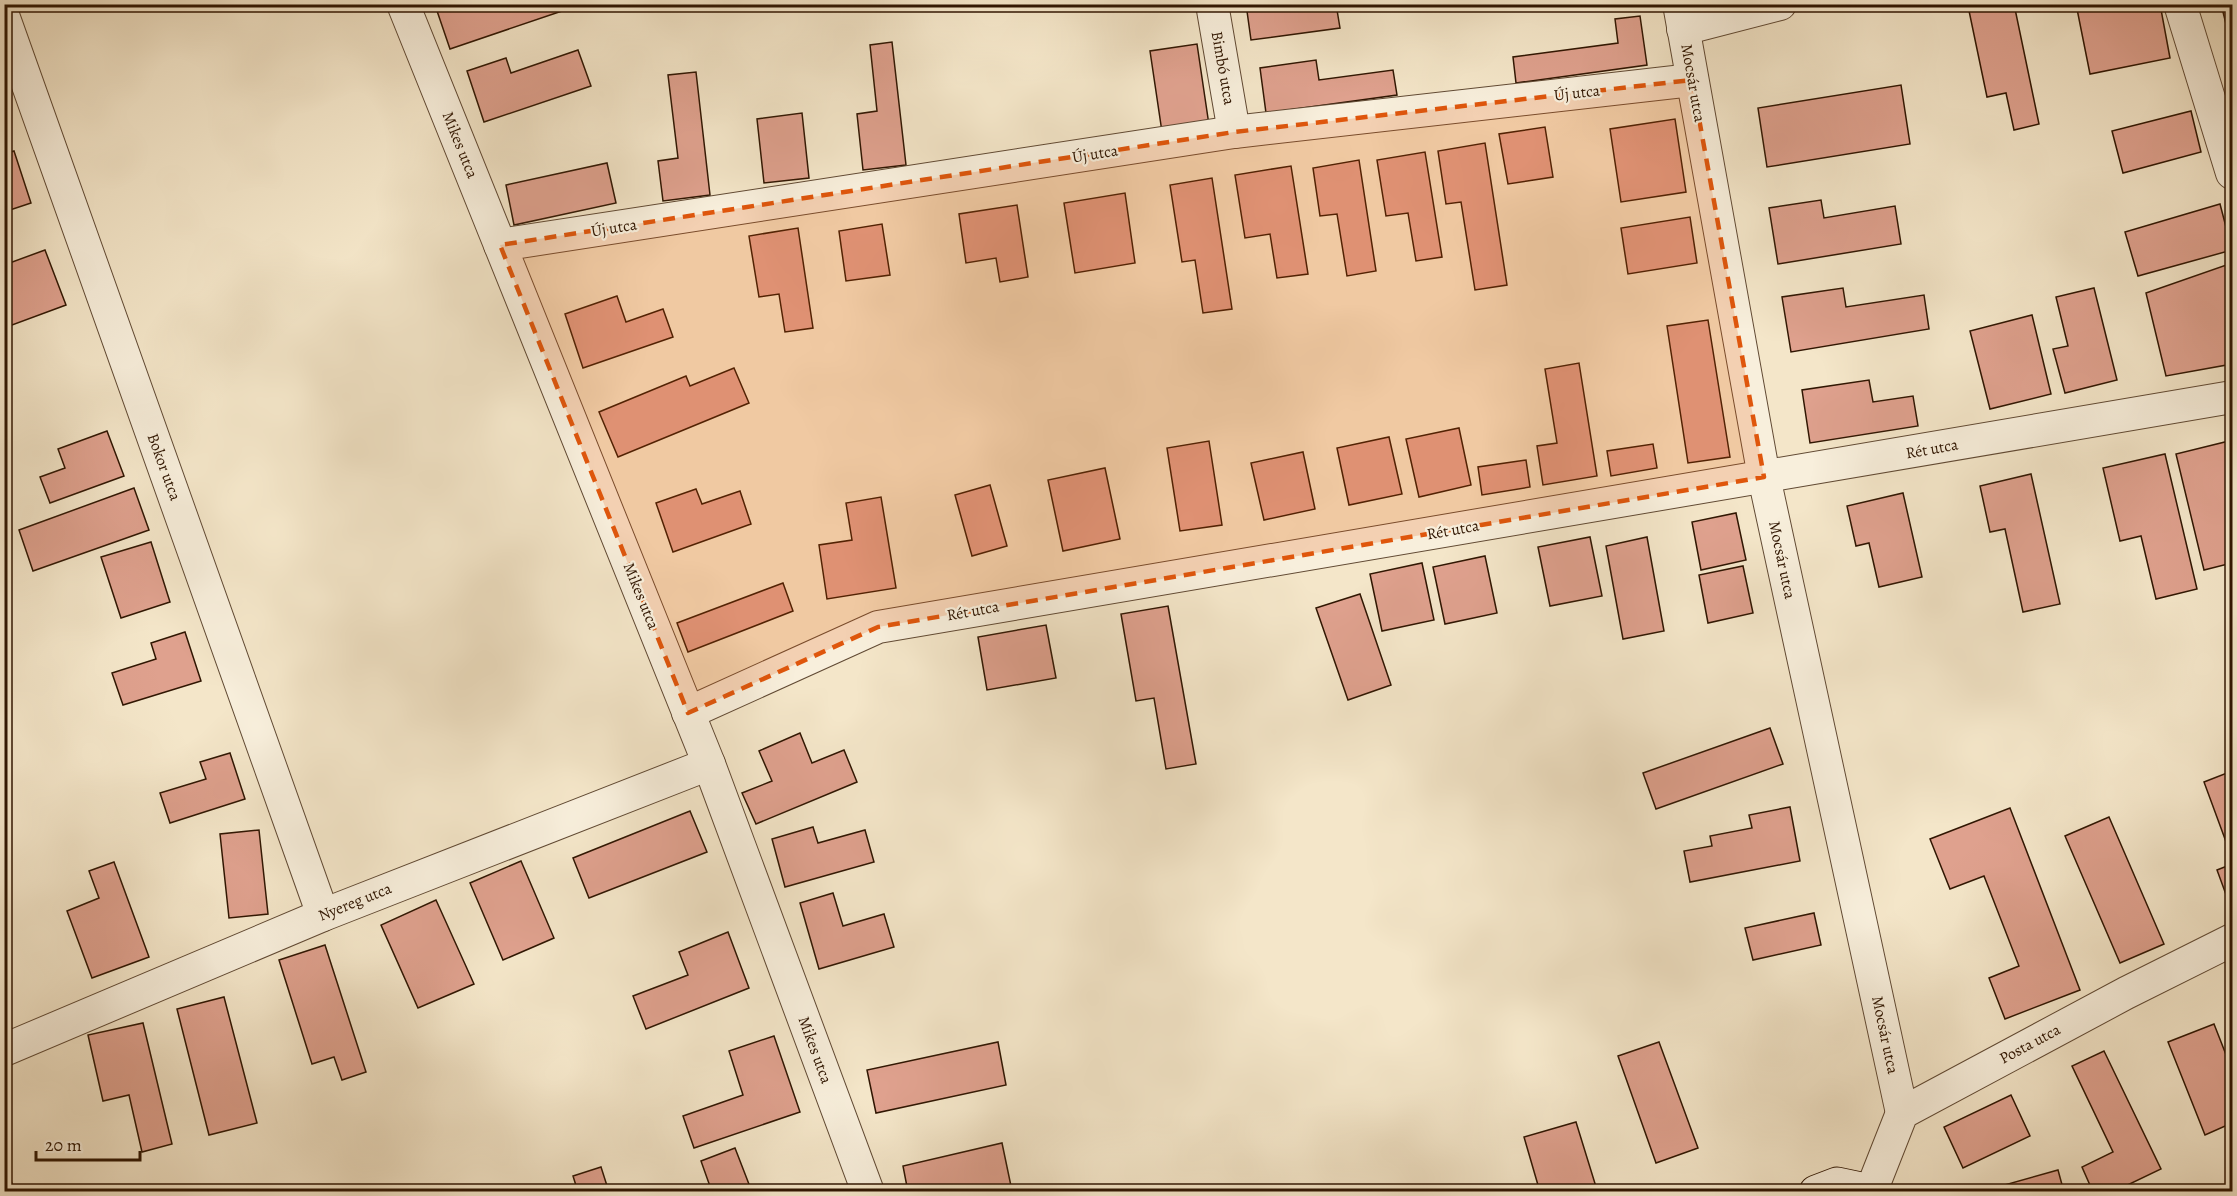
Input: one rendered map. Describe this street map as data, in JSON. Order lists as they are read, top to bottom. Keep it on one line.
{"streets":{"street":["Bimbó utca","Mocsár utca","Új utca","Mikes utca","Rét utca","Bokor utca","Nyereg utca","Posta utca"]},"crossings":[["Bimbó utca","Új utca"],["Mocsár utca","Új utca"],["Mocsár utca","Rét utca"],["Mocsár utca","Posta utca"],["Új utca","Mikes utca"],["Mikes utca","Rét utca"],["Mikes utca","Nyereg utca"],["Bokor utca","Nyereg utca"]],"scale_bar":"20 m"}
